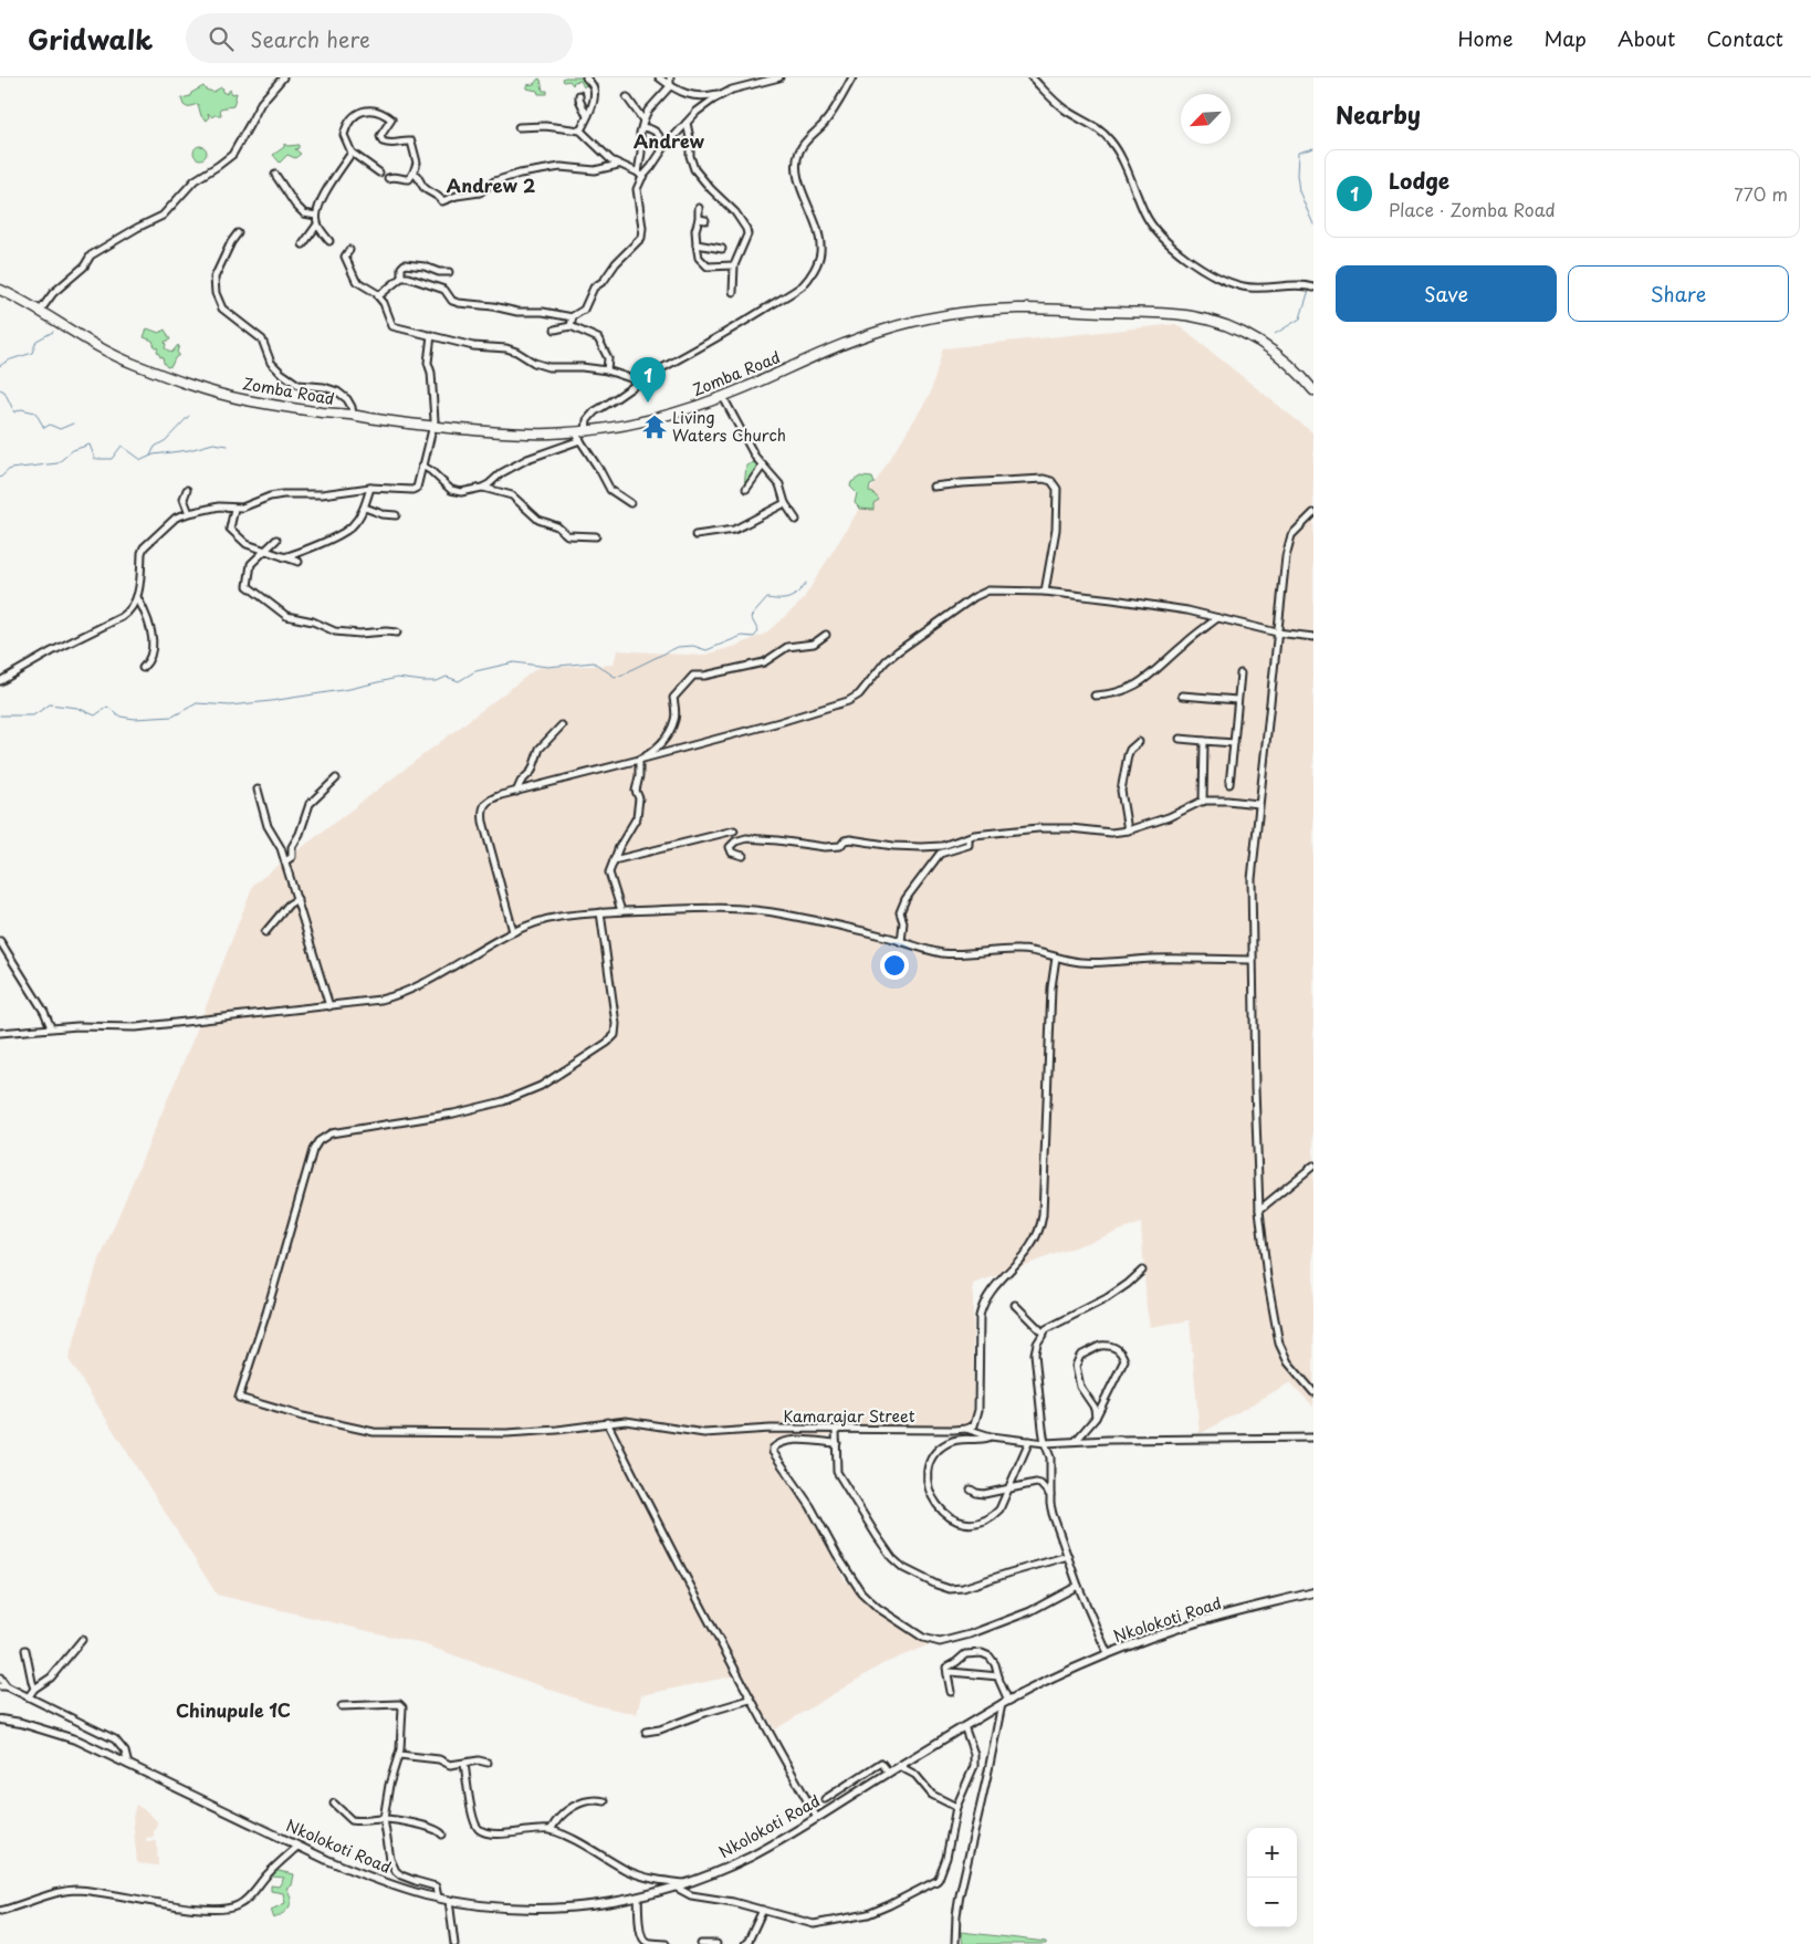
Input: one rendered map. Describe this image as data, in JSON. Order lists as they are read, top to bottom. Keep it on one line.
{"streets":{"highway":["Zomba Road"],"main road":["Nkolokoti Road"],"street":["Kamarajar Street"]},"districts":["Andrew","Andrew 2","Chinupule 1C"],"places":{"temple":["Living Waters Church"]},"north":"bottom left","page":{"header":"Gridwalk","search":"Search here","nav":["Home","Map","About","Contact"],"heading":"Nearby","list":[{"mark":"1","name":"Lodge","note":"Place · Zomba Road","value":"770 m"}],"buttons":["Save","Share"],"pins":"1","map_buttons":["+","−"]}}
